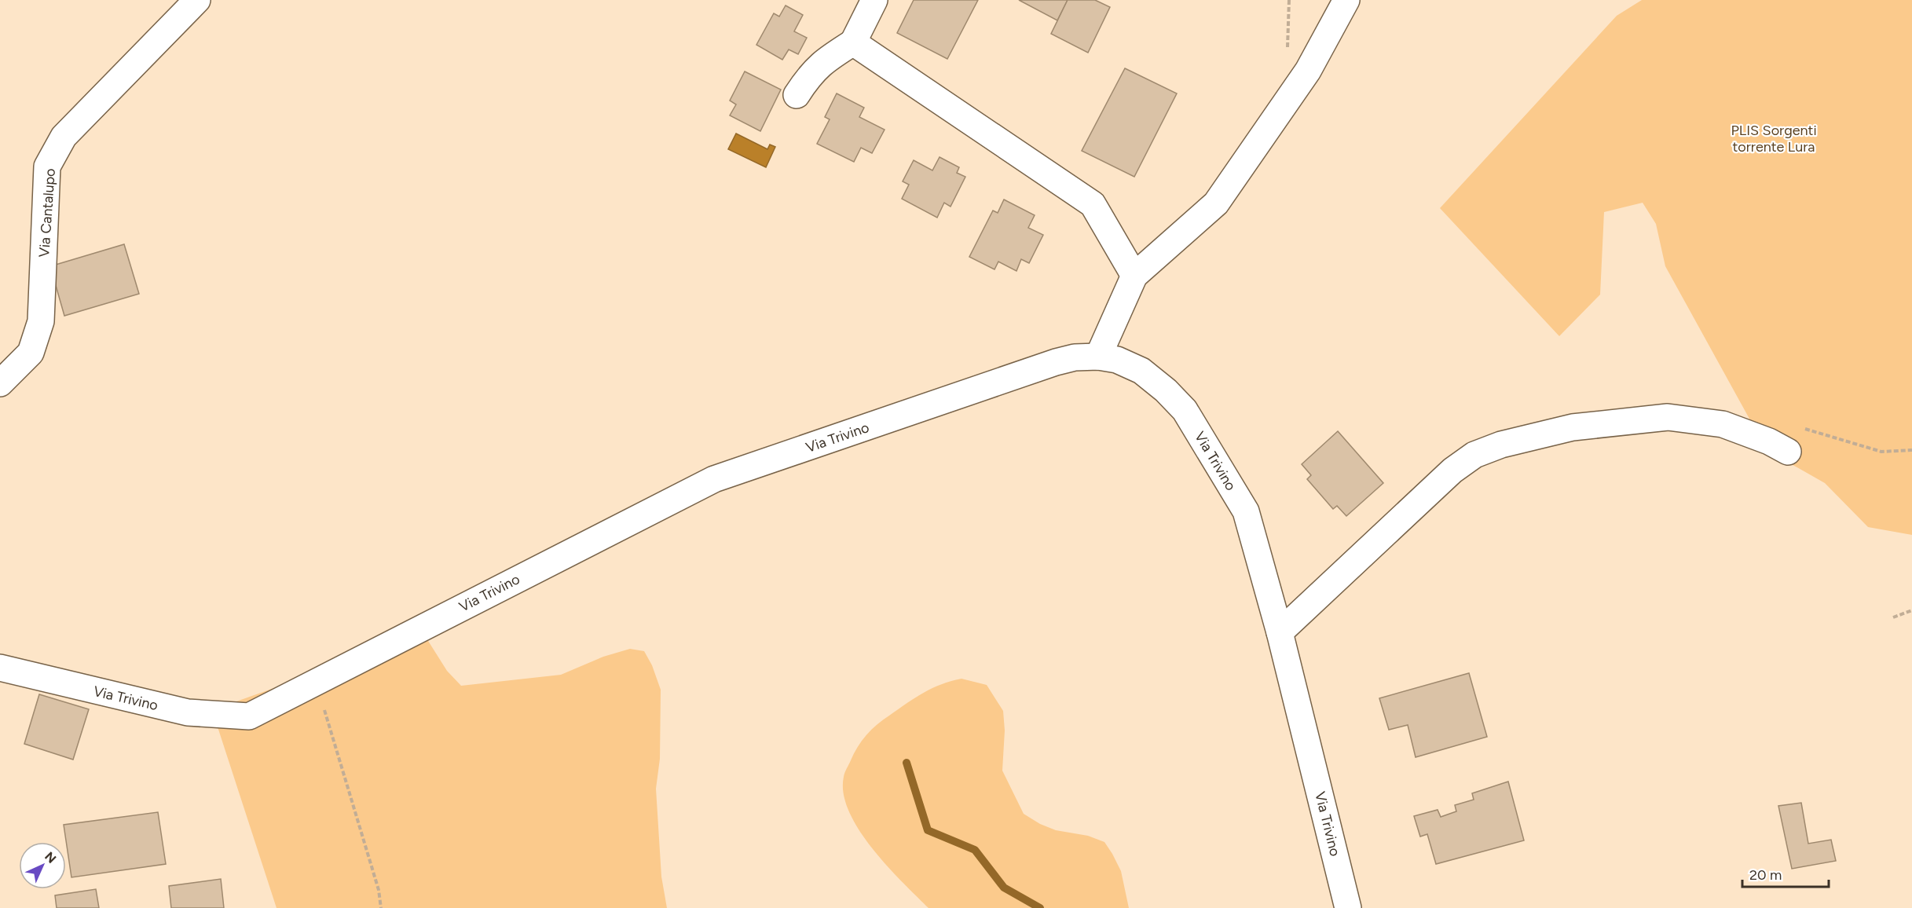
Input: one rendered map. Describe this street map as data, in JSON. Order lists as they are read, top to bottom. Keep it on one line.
{"streets":{"street":["Via Cantalupo","Via Trivino"]},"parks":["PLIS Sorgenti torrente Lura"],"scale_bar":"20 m","north":"top right"}
